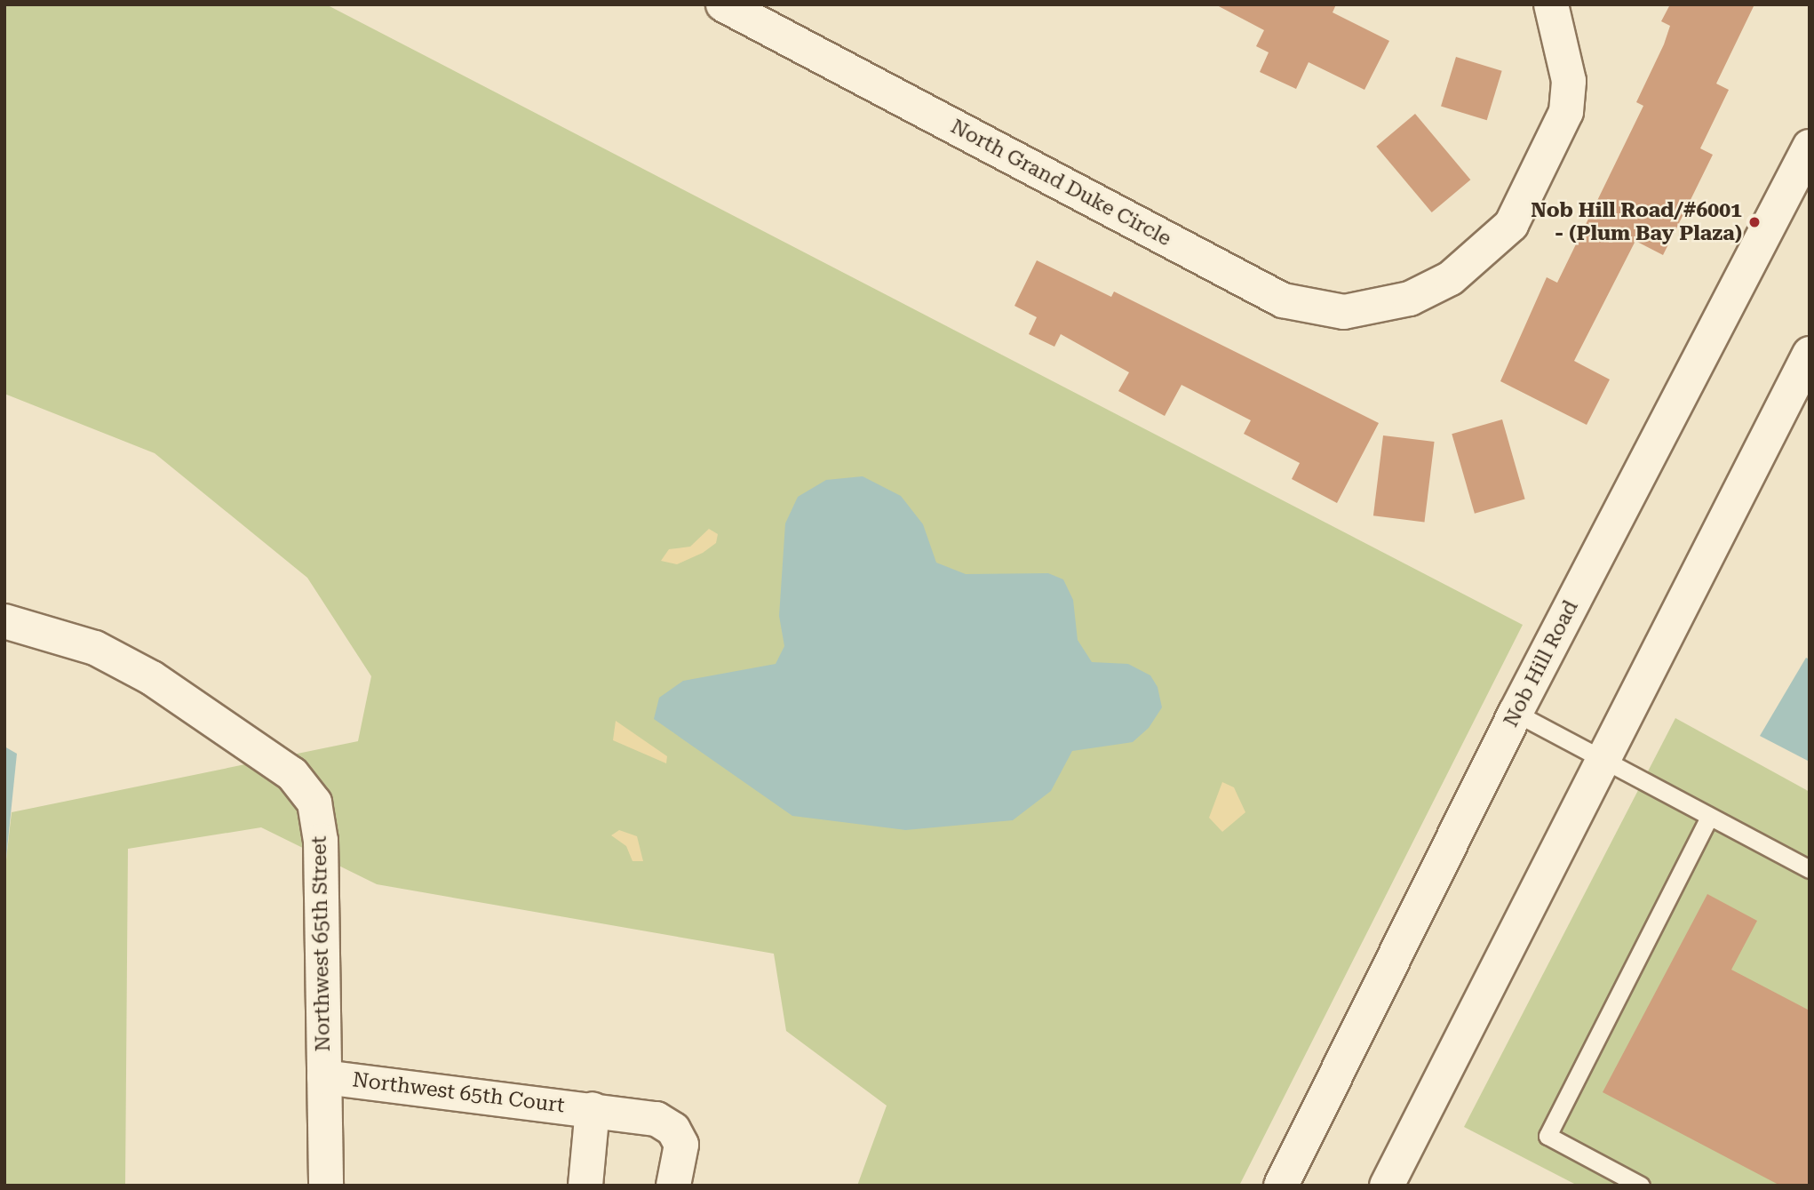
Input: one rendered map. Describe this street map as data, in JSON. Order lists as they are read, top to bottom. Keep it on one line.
{"streets":{"street":["North Grand Duke Circle","Nob Hill Road","Northwest 65th Street","Northwest 65th Court"]},"crossings":[["Northwest 65th Street","Northwest 65th Court"]],"places":["Nob Hill Road/#6001 - (Plum Bay Plaza)"]}
